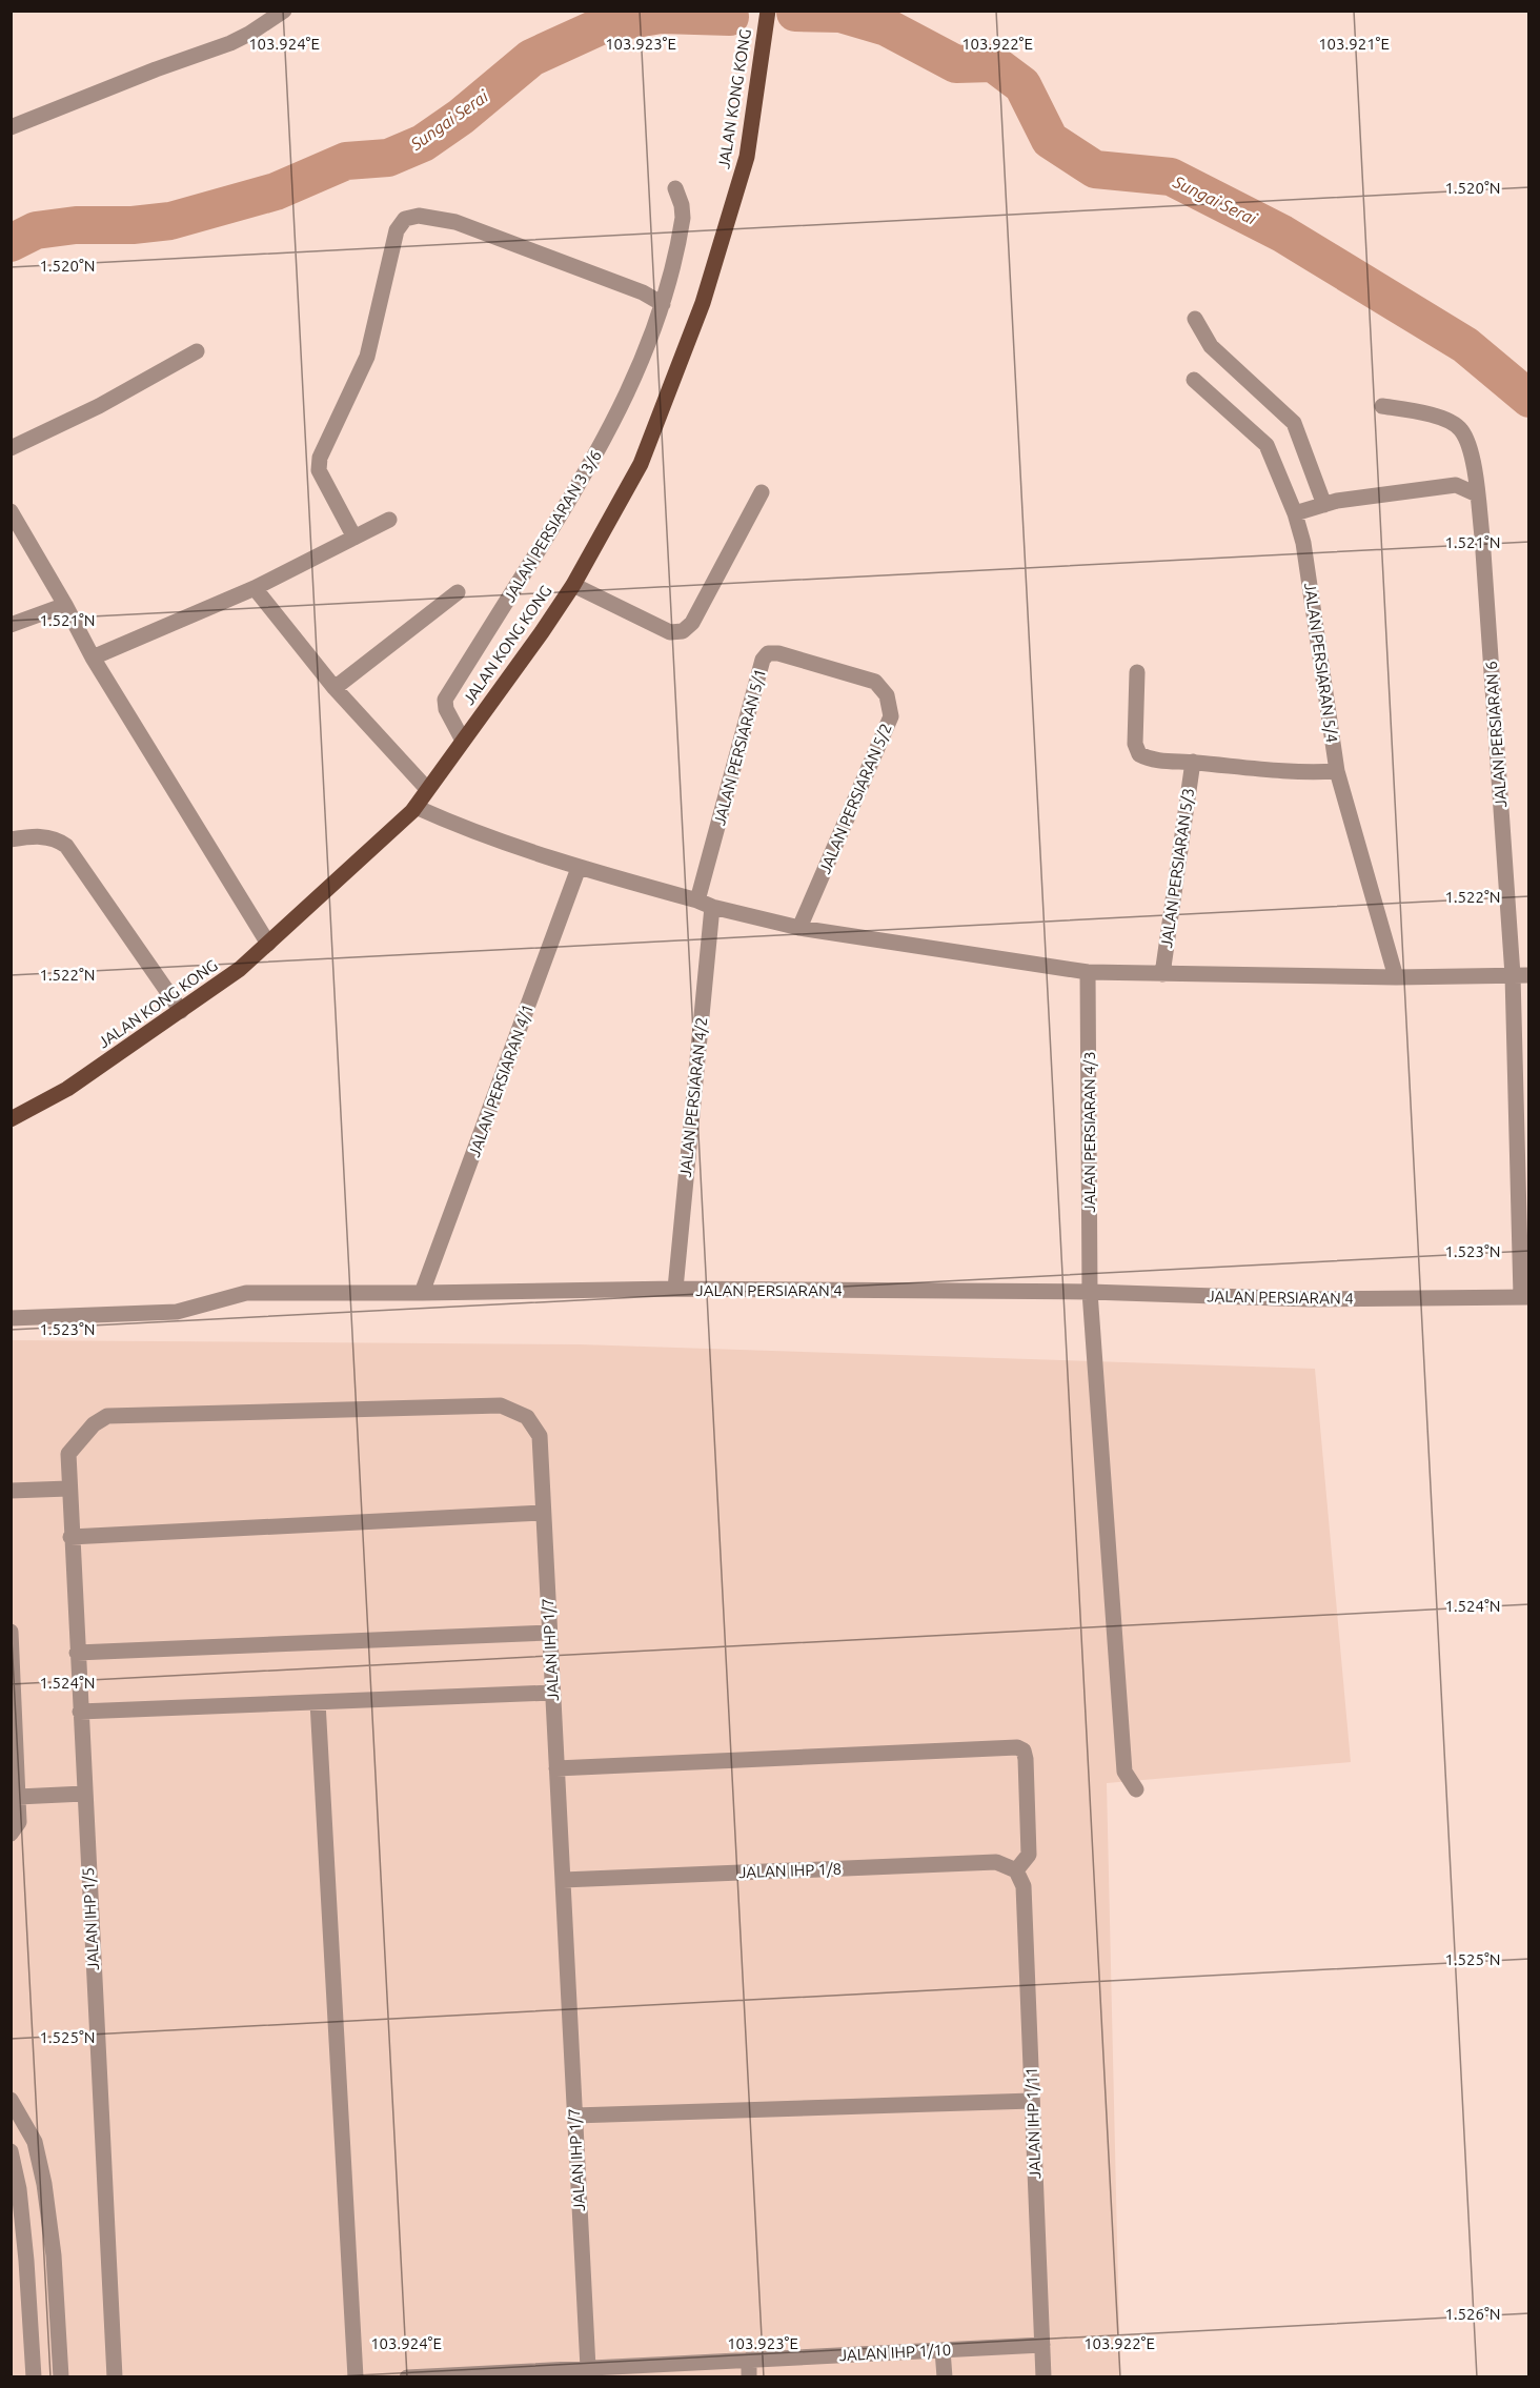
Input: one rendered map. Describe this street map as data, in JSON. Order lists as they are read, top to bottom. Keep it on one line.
{"streets":{"main road":["JALAN KONG KONG"],"street":["JALAN PERSIARAN 3 3/6","JALAN PERSIARAN 5/4","JALAN PERSIARAN 6","JALAN PERSIARAN 5/1","JALAN PERSIARAN 5/2","JALAN PERSIARAN 5/3","JALAN PERSIARAN 4/1","JALAN PERSIARAN 4/2","JALAN PERSIARAN 4/3","JALAN PERSIARAN 4","JALAN IHP 1/7","JALAN IHP 1/8","JALAN IHP 1/5","JALAN IHP 1/11","JALAN IHP 1/10"]},"crossings":[["JALAN KONG KONG","JALAN PERSIARAN 3 3/6"],["JALAN PERSIARAN 6","JALAN PERSIARAN 4"],["JALAN PERSIARAN 5/1","JALAN PERSIARAN 5/2"],["JALAN PERSIARAN 5/1","JALAN PERSIARAN 4/2"],["JALAN PERSIARAN 4/1","JALAN PERSIARAN 4"],["JALAN PERSIARAN 4/2","JALAN PERSIARAN 4"],["JALAN PERSIARAN 4/3","JALAN PERSIARAN 4"],["JALAN IHP 1/7","JALAN IHP 1/8"],["JALAN IHP 1/7","JALAN IHP 1/5"],["JALAN IHP 1/7","JALAN IHP 1/10"],["JALAN IHP 1/8","JALAN IHP 1/11"],["JALAN IHP 1/11","JALAN IHP 1/10"]],"water":["Sungai Serai"],"coordinates":["103.924°E","103.923°E","103.922°E","103.921°E","1.520°N","1.521°N","1.522°N","1.523°N","1.524°N","1.525°N","1.526°N"]}
